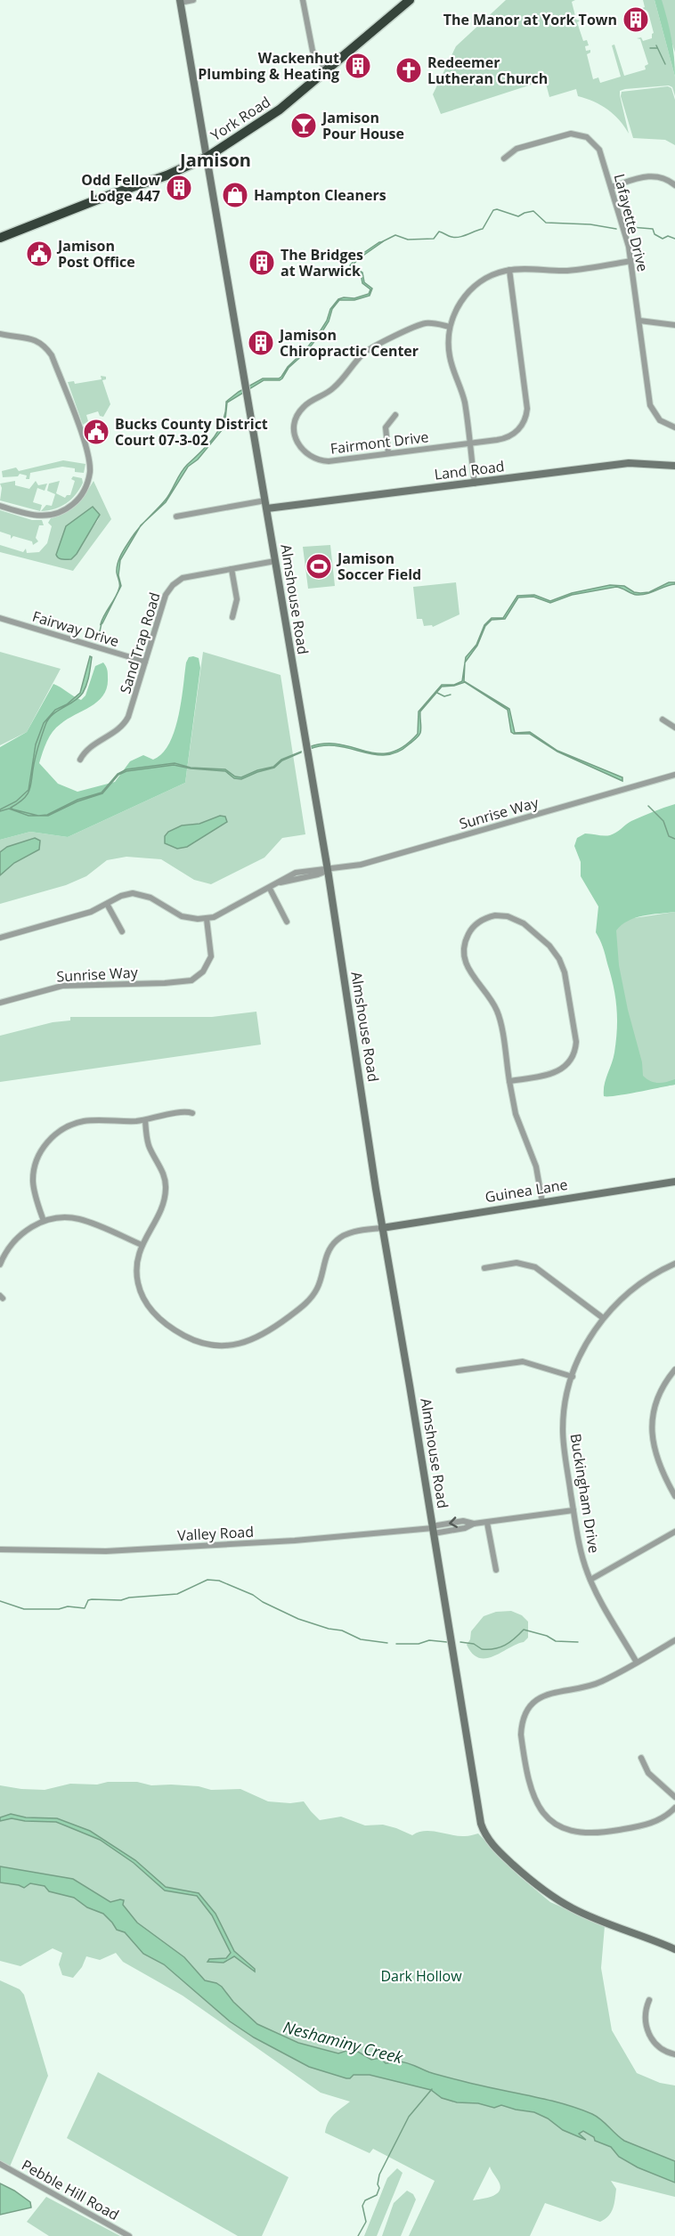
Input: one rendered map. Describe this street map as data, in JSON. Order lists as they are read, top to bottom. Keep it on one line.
{"streets":{"highway":["York Road"],"main road":["Land Road","Almshouse Road","Guinea Lane"],"street":["Lafayette Drive","Fairmont Drive","Fairway Drive","Sand Trap Road","Sunrise Way","Buckingham Drive","Valley Road","Pebble Hill Road"]},"crossings":[["York Road","Almshouse Road"],["Land Road","Almshouse Road"],["Almshouse Road","Sand Trap Road"],["Almshouse Road","Sunrise Way"],["Almshouse Road","Guinea Lane"],["Almshouse Road","Valley Road"],["Fairway Drive","Sand Trap Road"],["Buckingham Drive","Valley Road"]],"districts":["Jamison"],"water":["Neshaminy Creek"],"parks":["Dark Hollow"],"places":{"building":["The Manor at York Town","Wackenhut Plumbing & Heating","Odd Fellow Lodge 447","The Bridges at Warwick","Jamison Chiropractic Center"],"church":["Redeemer Lutheran Church"],"bar":["Jamison Pour House"],"shop":["Hampton Cleaners"],"public building":["Jamison Post Office","Bucks County District Court 07-3-02"],"sports":["Jamison Soccer Field"]}}
